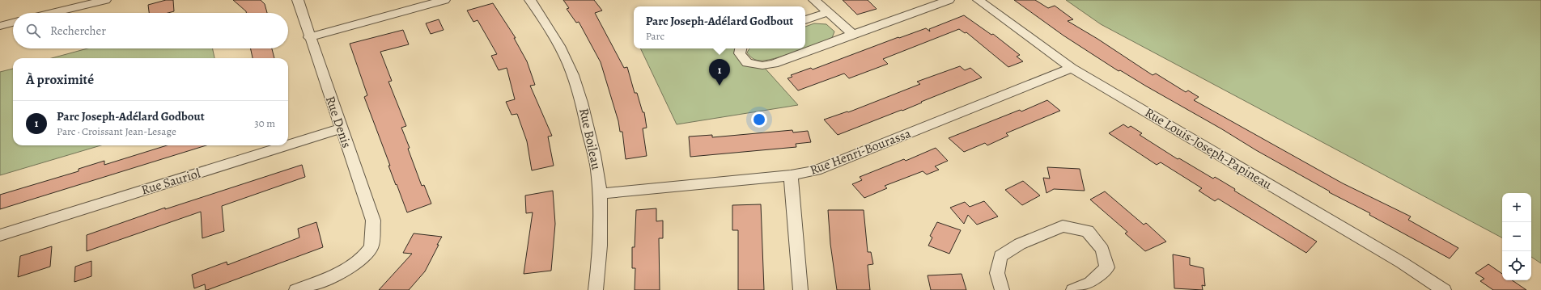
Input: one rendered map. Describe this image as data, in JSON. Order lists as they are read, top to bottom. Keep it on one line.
{"streets":{"street":["Rue Denis","Rue Boileau","Rue Louis-Joseph-Papineau","Rue Henri-Bourassa","Rue Sauriol"]},"crossings":[["Rue Denis","Rue Sauriol"],["Rue Boileau","Rue Henri-Bourassa"],["Rue Louis-Joseph-Papineau","Rue Henri-Bourassa"]],"page":{"popup":["Parc Joseph-Adélard Godbout","Parc"],"search":"Rechercher","heading":"À proximité","pins":"1","list":[{"mark":"1","name":"Parc Joseph-Adélard Godbout","note":"Parc · Croissant Jean-Lesage","value":"30 m"}],"map_buttons":["+","−"]}}
